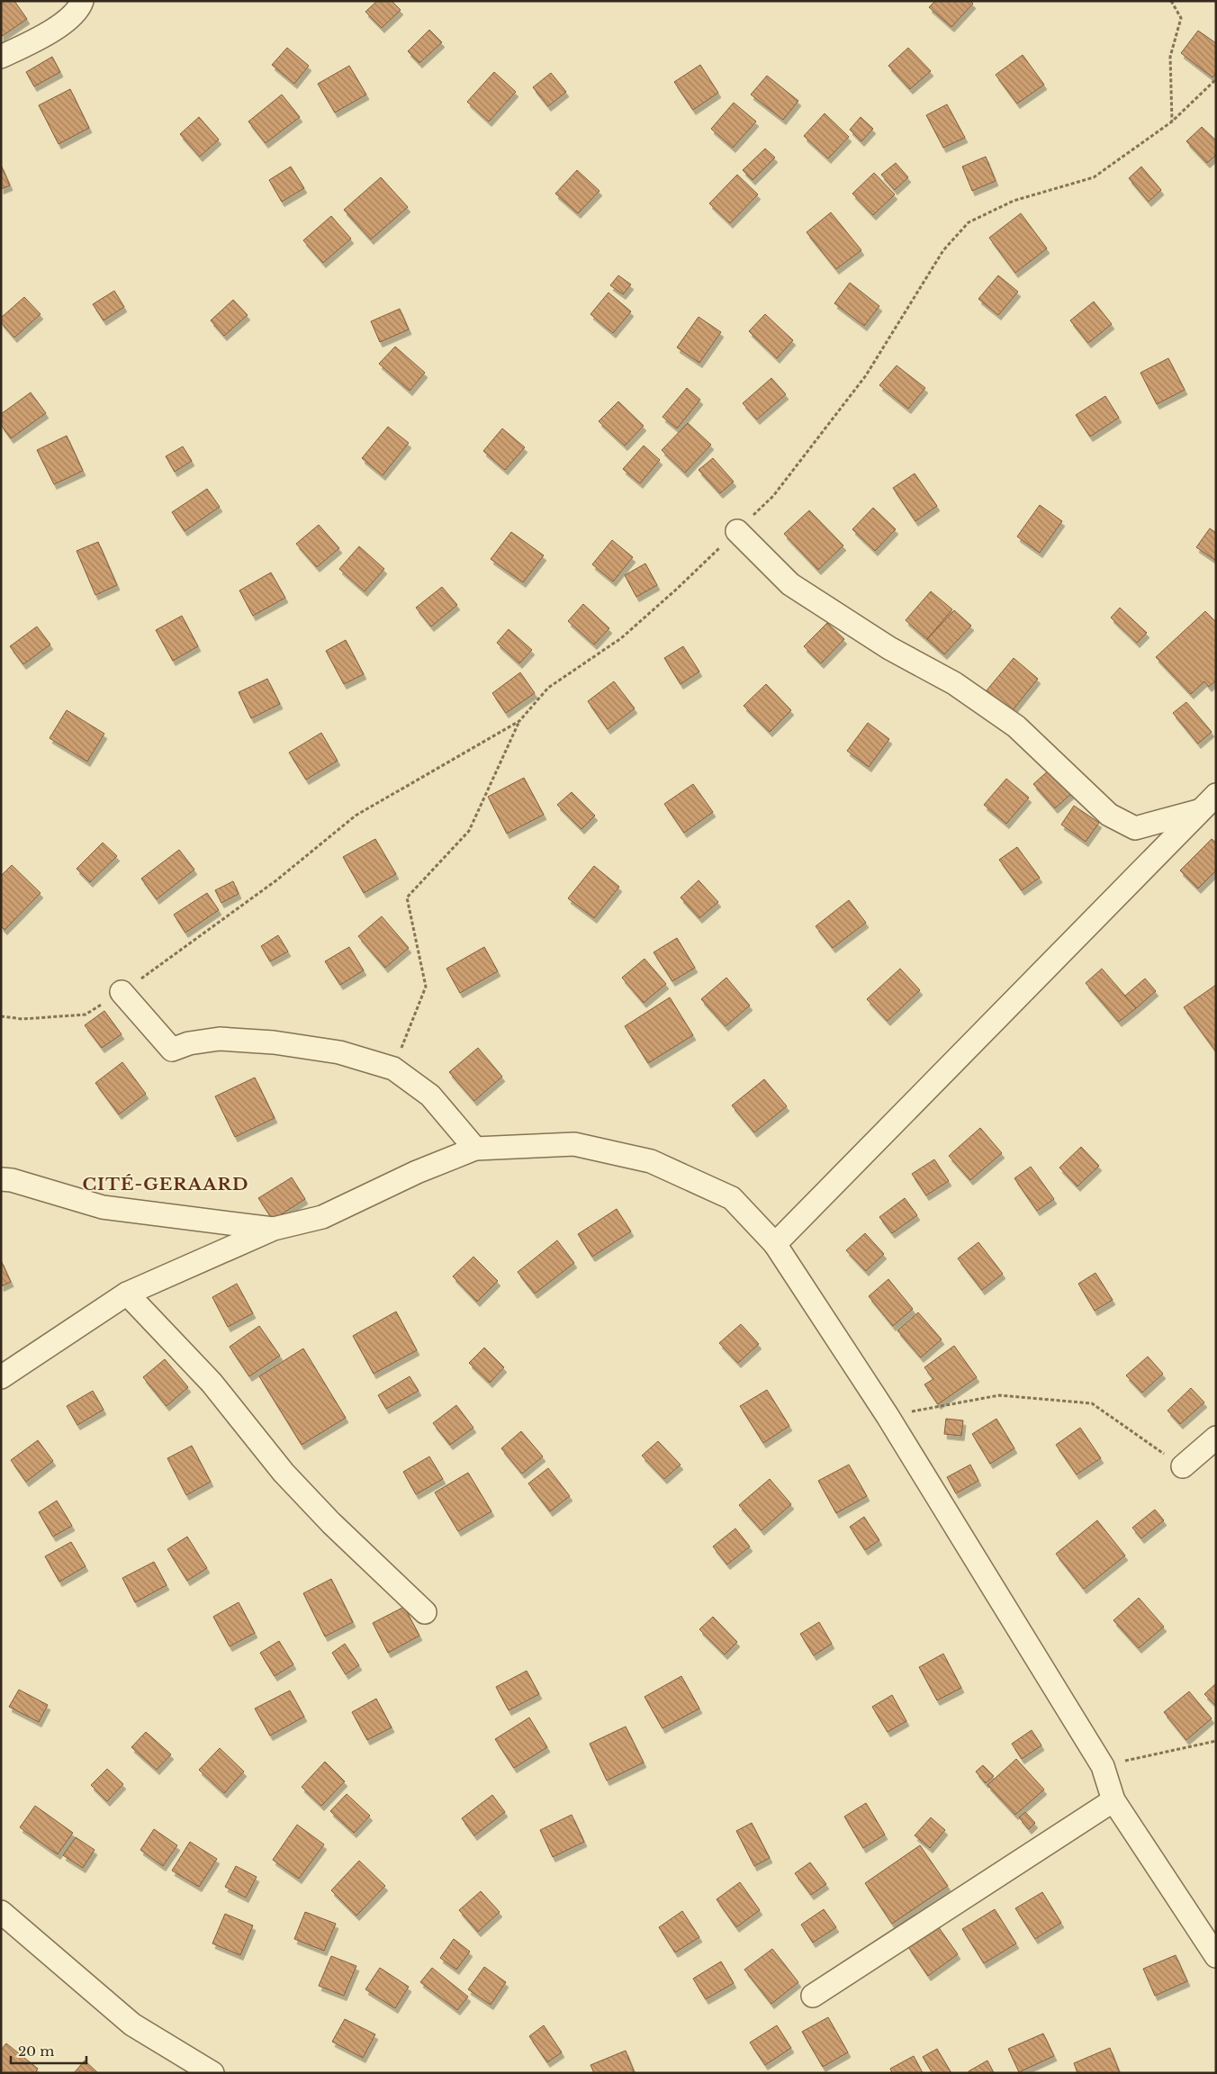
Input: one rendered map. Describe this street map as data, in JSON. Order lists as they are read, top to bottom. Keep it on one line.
{"districts":["CITÉ-GERAARD"],"scale_bar":"20 m"}
